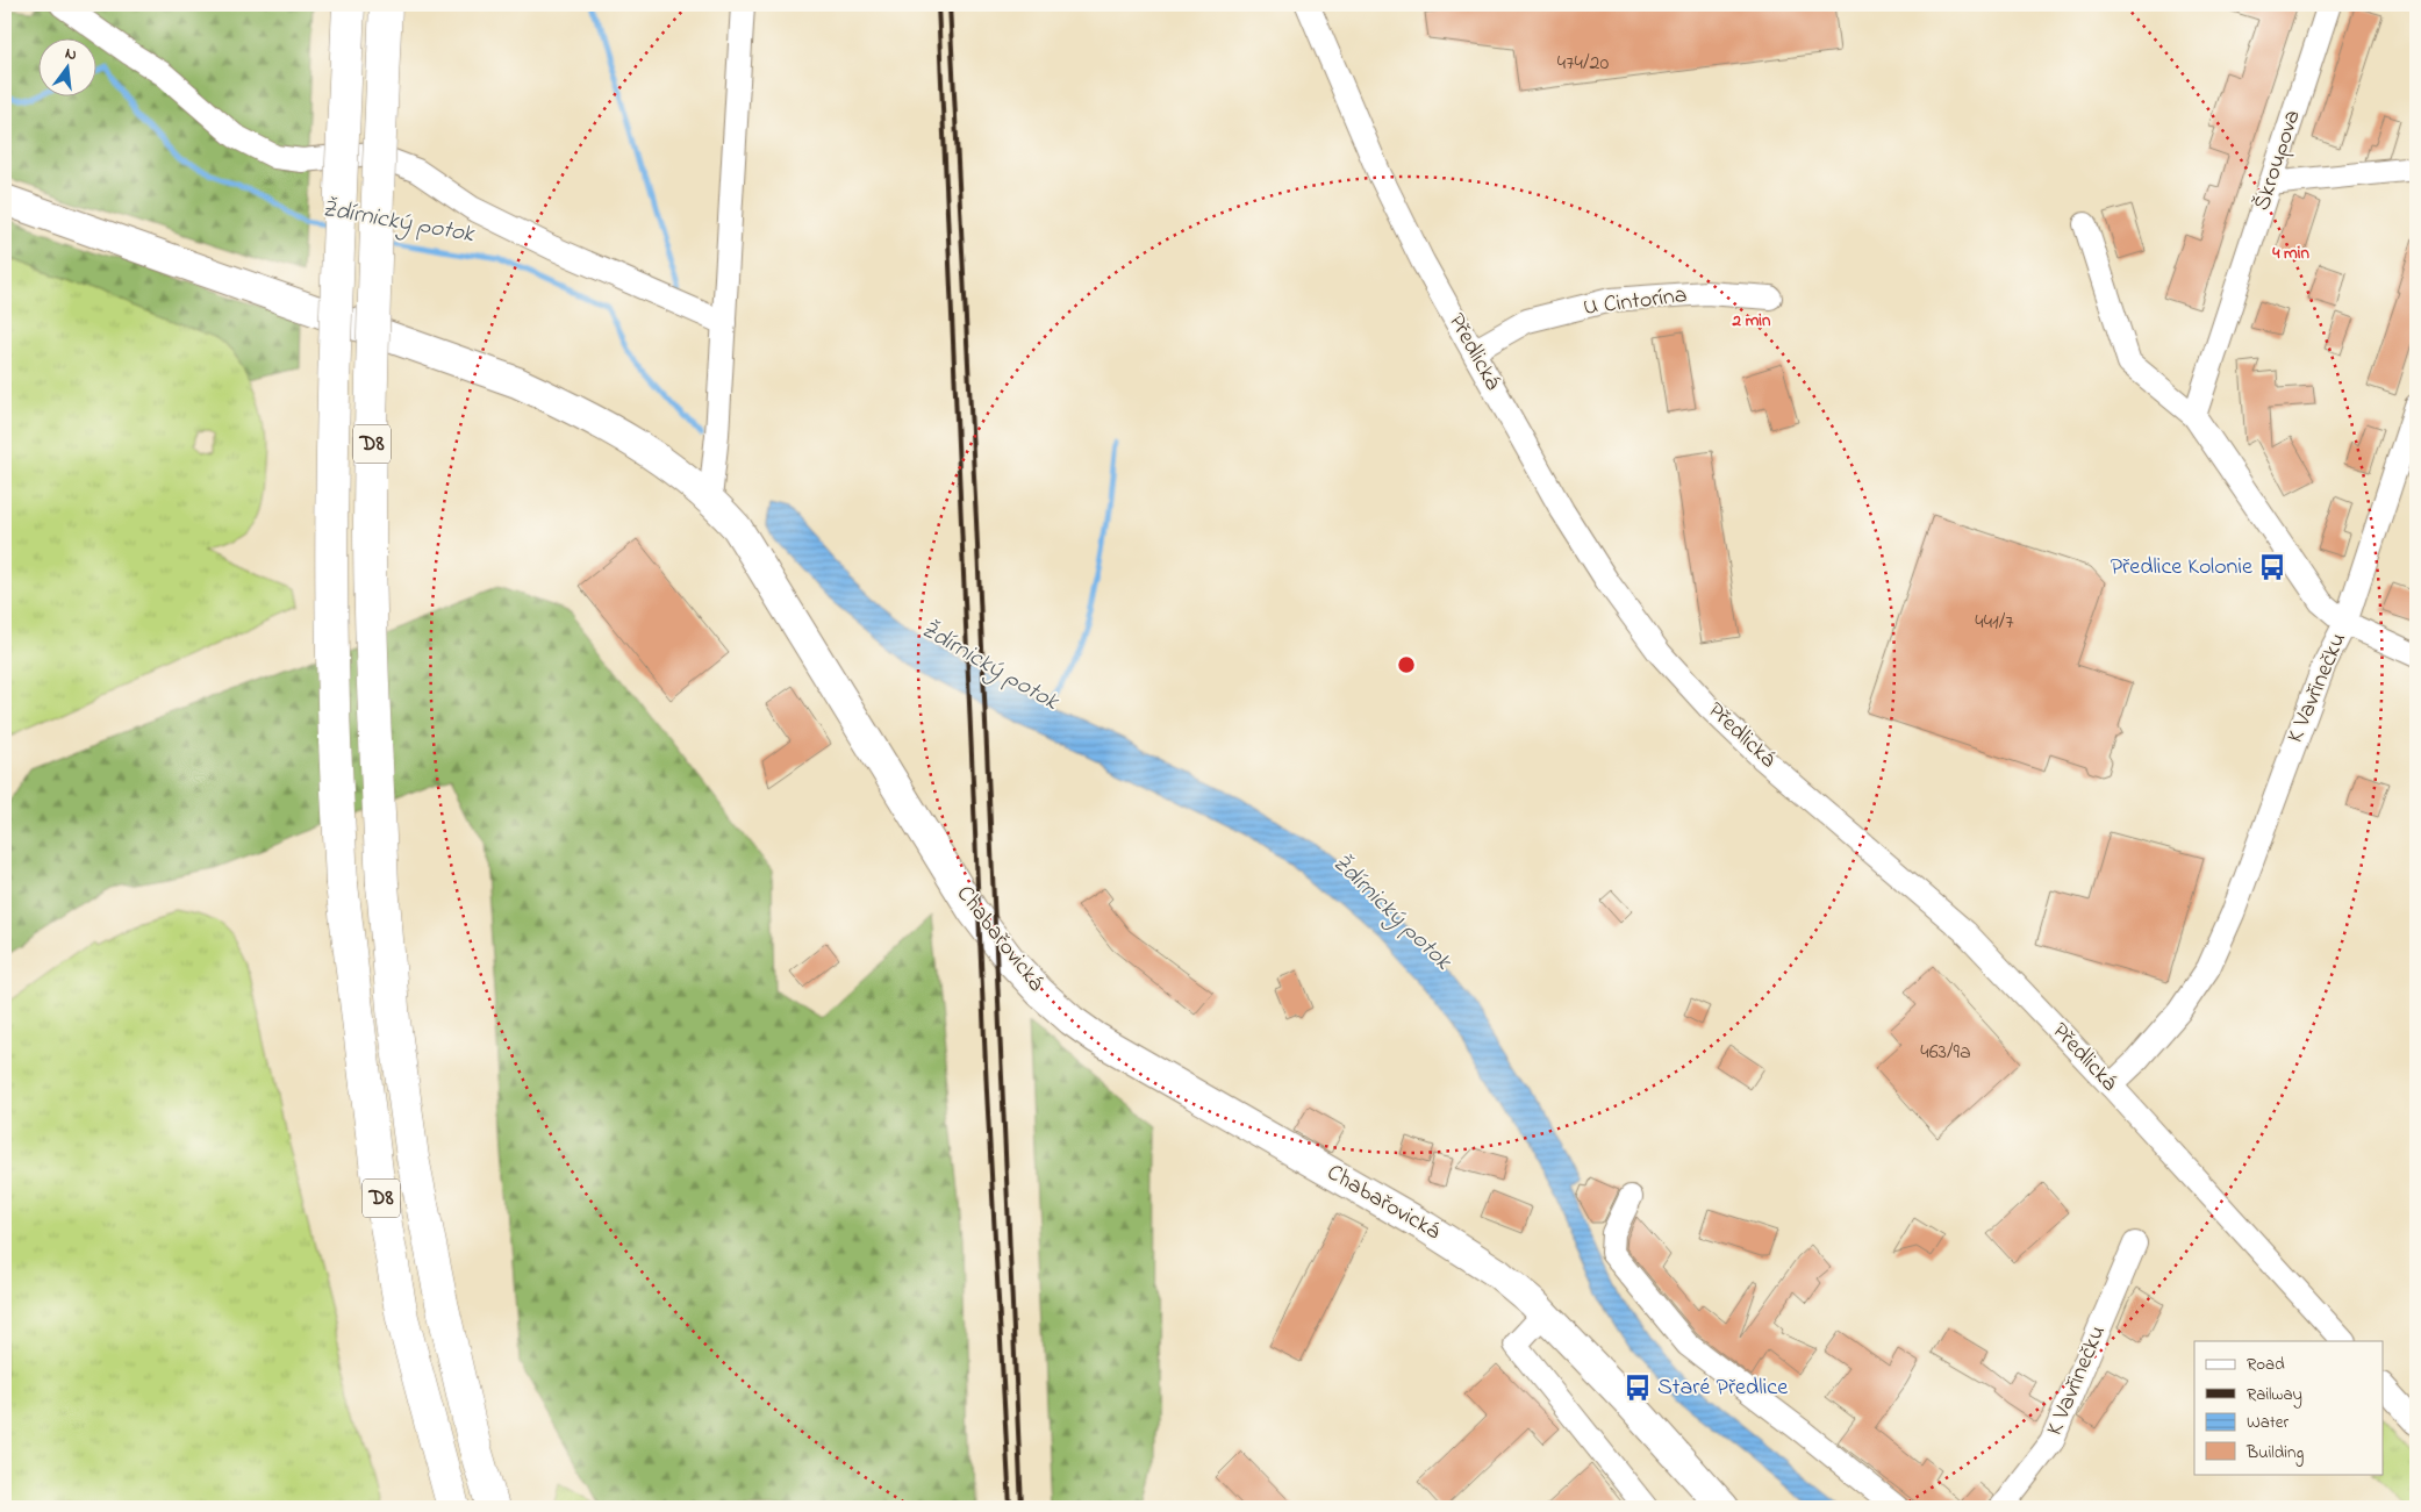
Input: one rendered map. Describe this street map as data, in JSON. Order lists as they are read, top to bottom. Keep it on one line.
{"streets":{"highway":["D8"],"main road":["Chabařovická"],"street":["Škroupova","U Cintorína","Předlická","K Vavřinečku"]},"crossings":[["Škroupova","K Vavřinečku"],["U Cintorína","Předlická"],["Předlická","K Vavřinečku"]],"water":["Ždírnický potok"],"places":{"bus stop":["Předlice Kolonie","Staré Předlice"]},"house_numbers":["474/20","441/7","463/9a"],"legend":["Road","Railway","Water","Building"],"north":"top","rings":["4 min","2 min"]}
